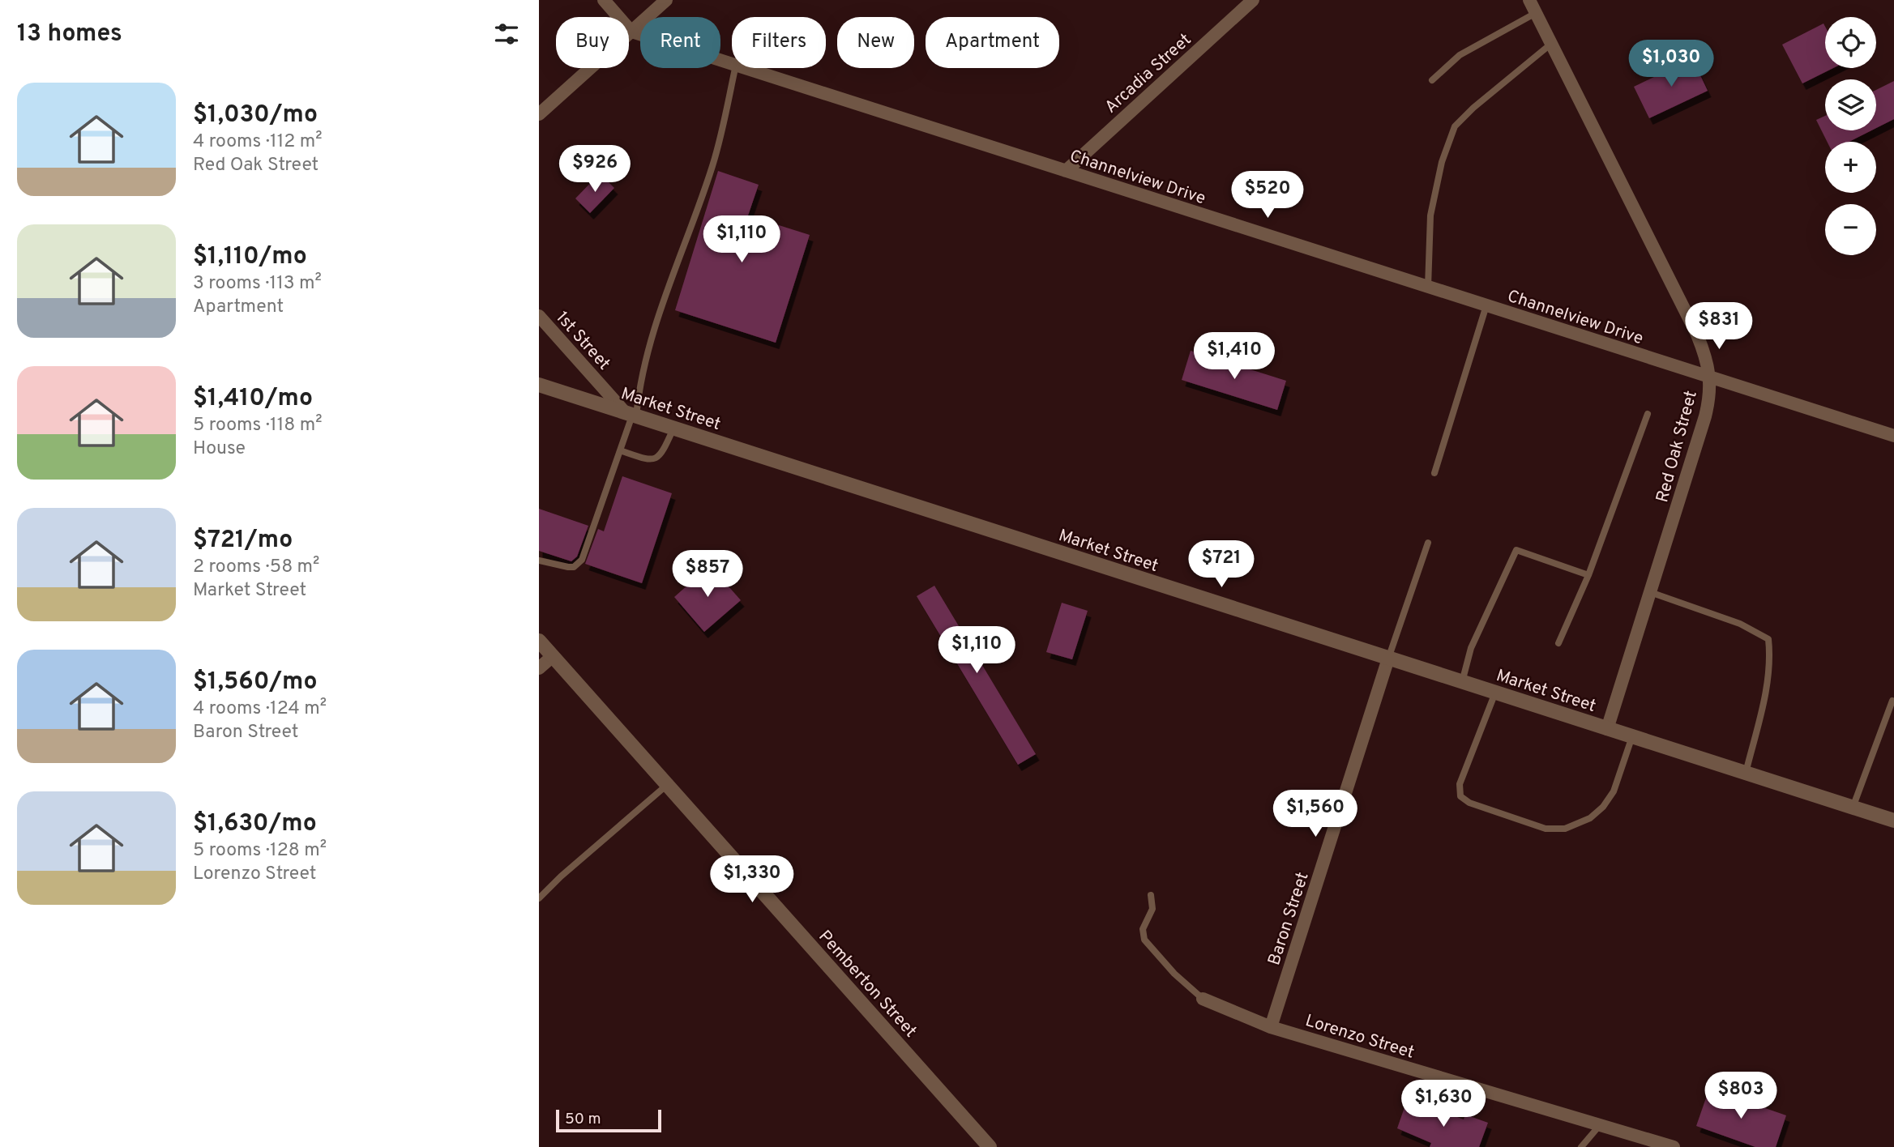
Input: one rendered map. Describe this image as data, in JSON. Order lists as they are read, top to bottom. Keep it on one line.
{"streets":{"street":["Arcadia Street","Channelview Drive","1st Street","Market Street","Red Oak Street","Baron Street","Pemberton Street","Lorenzo Street"]},"crossings":[["Arcadia Street","Channelview Drive"],["Channelview Drive","Red Oak Street"],["1st Street","Market Street"],["Market Street","Red Oak Street"],["Market Street","Baron Street"],["Baron Street","Lorenzo Street"]],"scale_bar":"50 m","page":{"heading":"13 homes","map_buttons":["+","−"],"chip":["Buy","Rent","Filters","New","Apartment"],"price":["$1,030","$926","$520","$1,110","$831","$1,410","$721","$857","$1,110","$1,560","$1,330","$803","$1,630"],"list":[{"name":"$1,030/mo","note":"4 rooms · 112 m² · Red Oak Street"},{"name":"$1,110/mo","note":"3 rooms · 113 m² · Apartment"},{"name":"$1,410/mo","note":"5 rooms · 118 m² · House"},{"name":"$721/mo","note":"2 rooms · 58 m² · Market Street"},{"name":"$1,560/mo","note":"4 rooms · 124 m² · Baron Street"},{"name":"$1,630/mo","note":"5 rooms · 128 m² · Lorenzo Street"}],"scale":"50 m"}}
